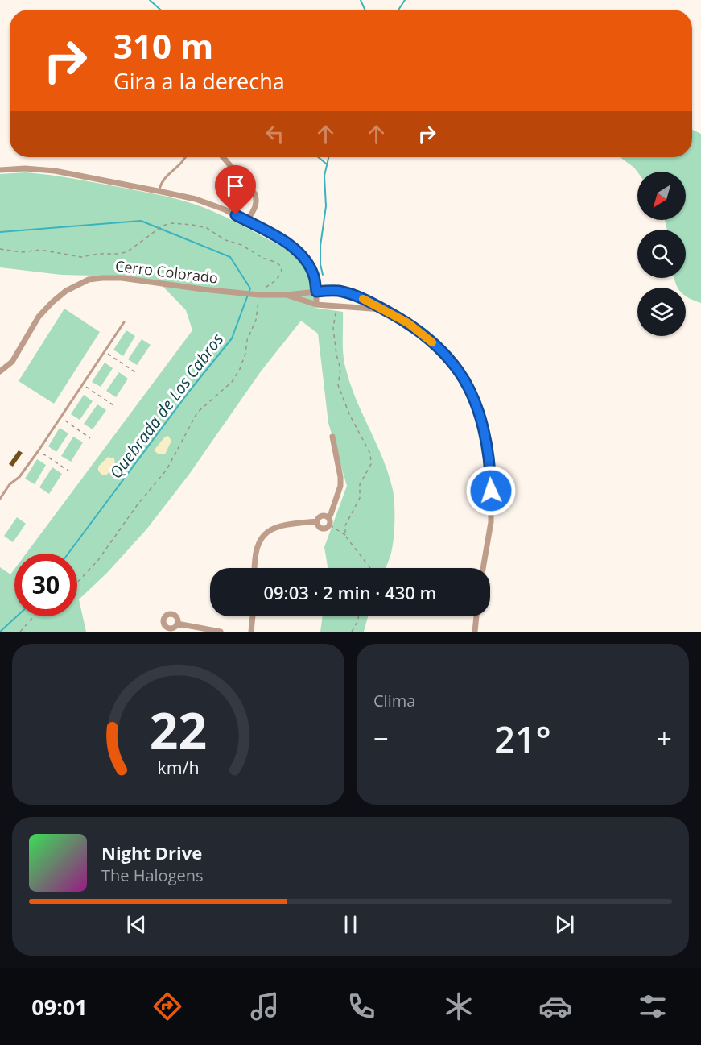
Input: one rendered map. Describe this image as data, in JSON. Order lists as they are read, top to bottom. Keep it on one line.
{"streets":{"street":["Cerro Colorado"]},"water":["Quebrada de Los Cabros"],"north":"bottom left","page":{"turn":["310 m","Gira a la derecha"],"limit":"30","trip":"09:03 · 2 min · 430 m","tile":"Clima","heat":["−","21°","+"],"song":["Night Drive","The Halogens"],"tabs":"09:01","gauge":["22","km/h"]}}
